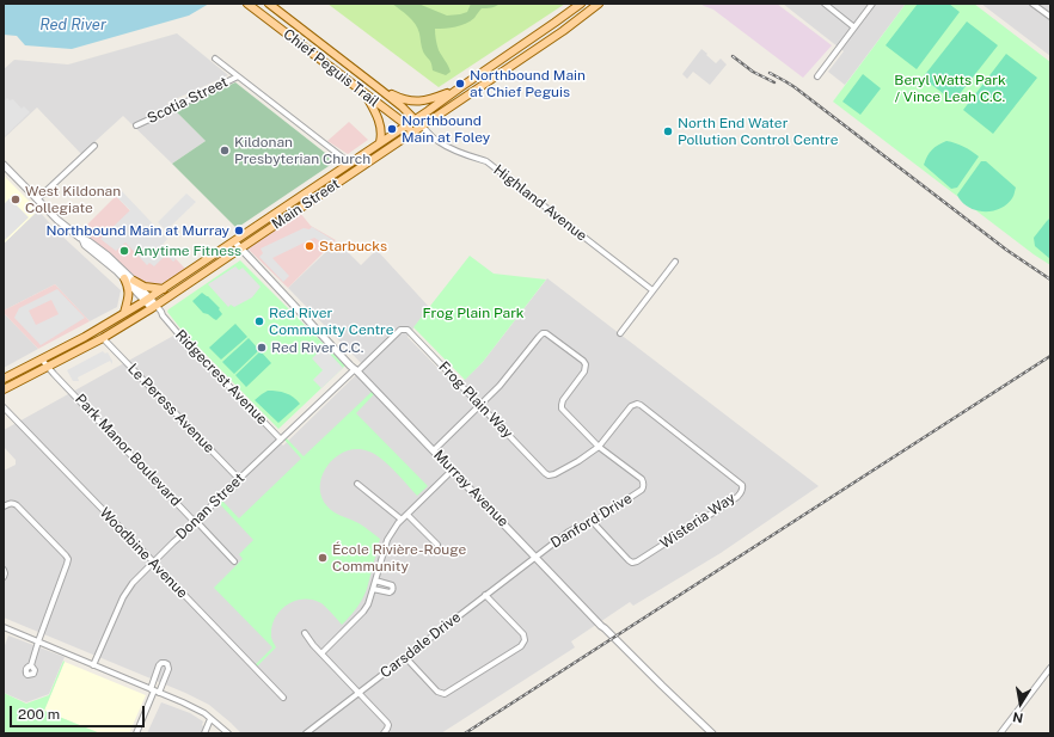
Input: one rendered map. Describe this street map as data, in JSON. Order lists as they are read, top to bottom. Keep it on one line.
{"streets":{"main road":["Chief Peguis Trail","Main Street"],"street":["Scotia Street","Highland Avenue","Ridgecrest Avenue","Frog Plain Way","Le Peress Avenue","Park Manor Boulevard","Murray Avenue","Donan Street","Danford Drive","Wisteria Way","Woodbine Avenue","Carsdale Drive"]},"crossings":[["Chief Peguis Trail","Highland Avenue"],["Chief Peguis Trail","Main Street"],["Highland Avenue","Main Street"],["Main Street","Ridgecrest Avenue"],["Main Street","Le Peress Avenue"],["Main Street","Park Manor Boulevard"],["Main Street","Murray Avenue"],["Ridgecrest Avenue","Donan Street"],["Frog Plain Way","Murray Avenue"],["Frog Plain Way","Donan Street"],["Frog Plain Way","Danford Drive"],["Frog Plain Way","Wisteria Way"],["Le Peress Avenue","Donan Street"],["Park Manor Boulevard","Donan Street"],["Murray Avenue","Donan Street"],["Murray Avenue","Danford Drive"],["Murray Avenue","Carsdale Drive"],["Donan Street","Woodbine Avenue"],["Danford Drive","Wisteria Way"],["Danford Drive","Carsdale Drive"]],"water":["Red River"],"parks":["Beryl Watts Park / Vince Leah C.C.","Frog Plain Park"],"places":["Northbound Main at Chief Peguis","Northbound Main at Foley","North End Water Pollution Control Centre","Kildonan Presbyterian Church","West Kildonan Collegiate","Northbound Main at Murray","Starbucks","Anytime Fitness","Red River Community Centre","Red River C.C.","École Rivière-Rouge Community"],"scale_bar":"200 m","north":"bottom"}
